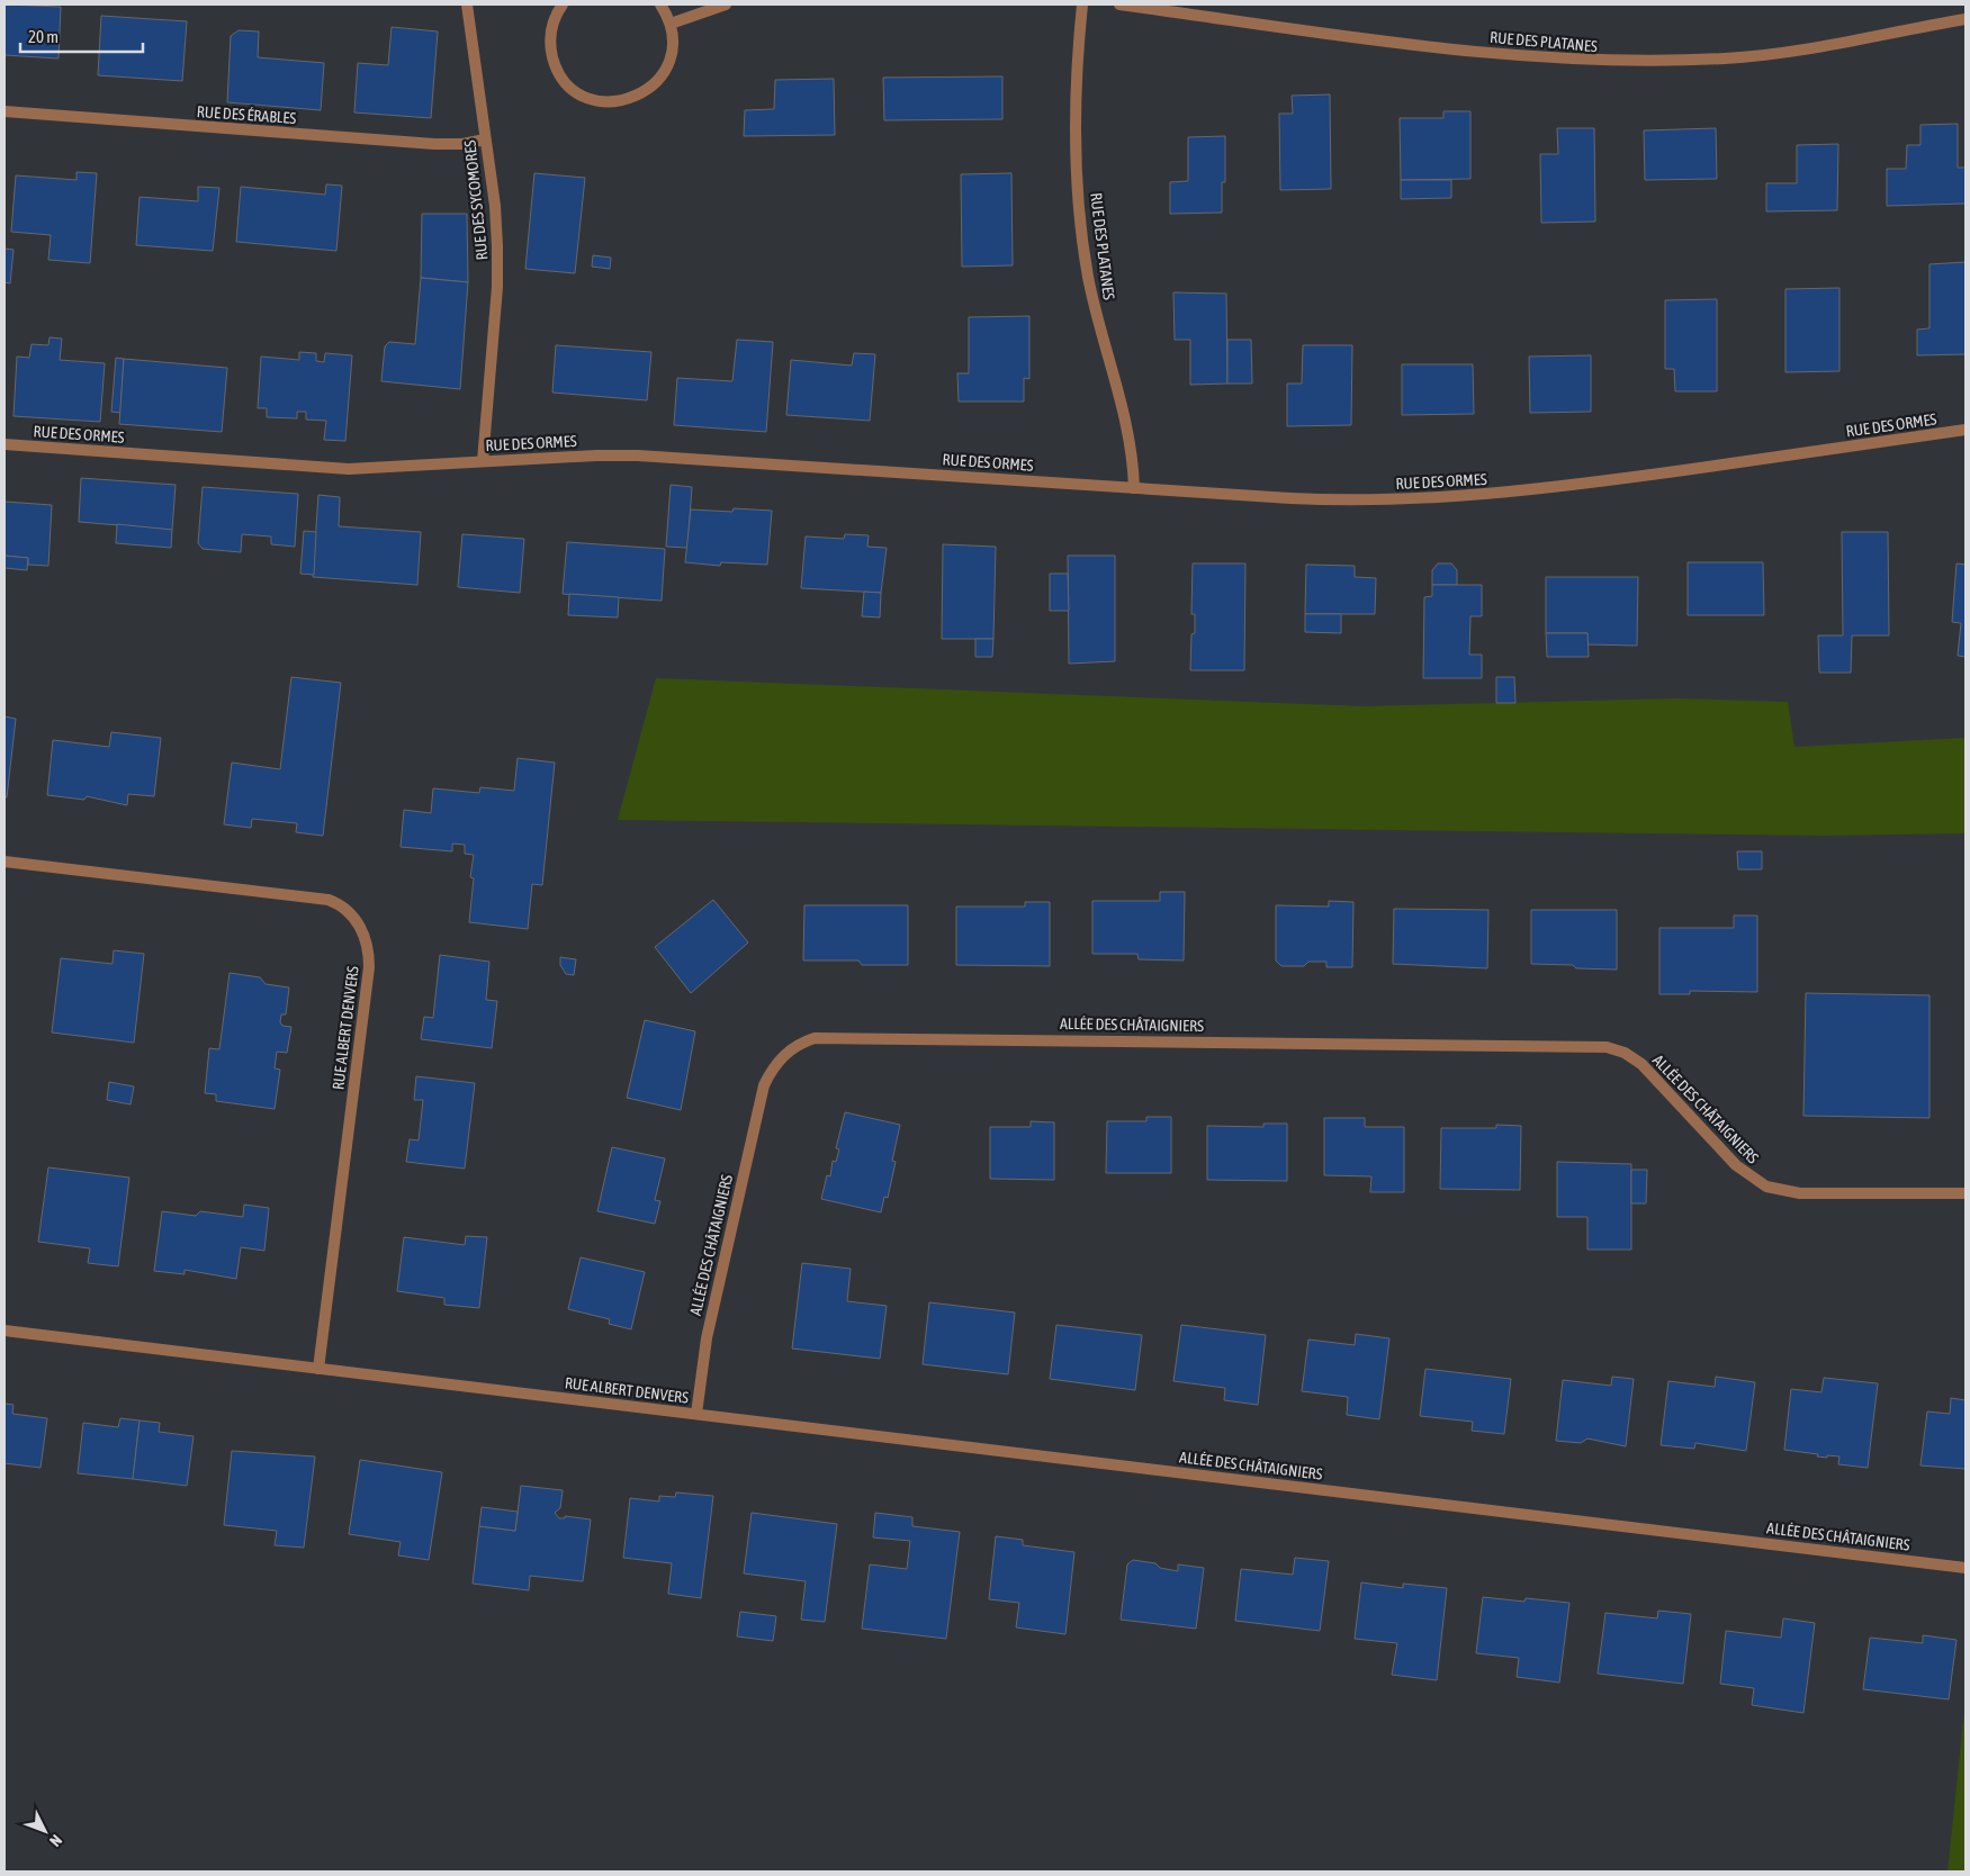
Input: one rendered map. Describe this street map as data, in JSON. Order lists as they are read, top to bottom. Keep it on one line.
{"streets":{"street":["RUE DES PLATANES","RUE DES ÉRABLES","RUE DES SYCOMORES","RUE DES ORMES","ALLÉE DES CHÂTAIGNIERS","RUE ALBERT DENVERS"]},"crossings":[["RUE DES PLATANES","RUE DES ORMES"],["RUE DES ÉRABLES","RUE DES SYCOMORES"],["RUE DES SYCOMORES","RUE DES ORMES"],["ALLÉE DES CHÂTAIGNIERS","RUE ALBERT DENVERS"]],"scale_bar":"20 m","north":"bottom right"}
